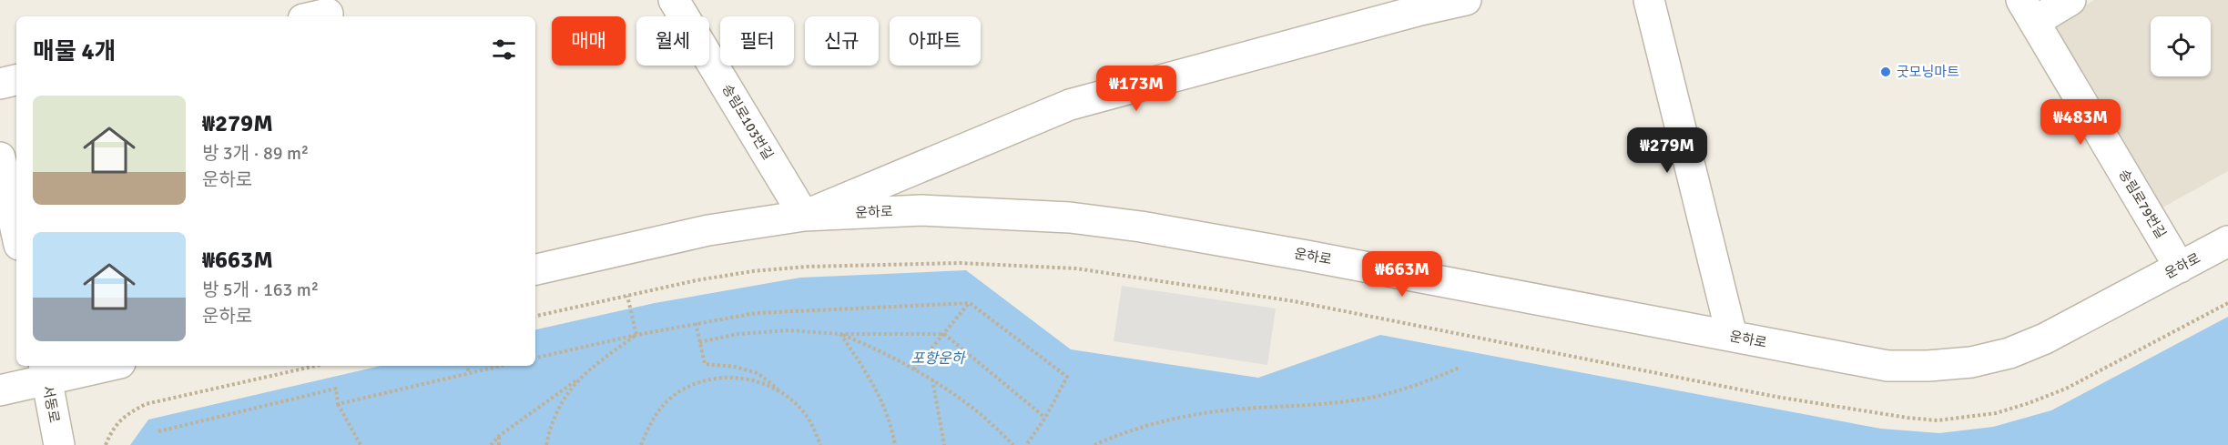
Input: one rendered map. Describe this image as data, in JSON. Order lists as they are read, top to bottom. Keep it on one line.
{"streets":{"street":["송림로103번길","송림로79번길","운하로","서동로"]},"crossings":[["송림로103번길","운하로"],["송림로79번길","운하로"]],"water":["포항운하"],"places":["굿모닝마트"],"page":{"chip":["매매","월세","필터","신규","아파트"],"heading":"매물 4개","price":["₩173M","₩483M","₩279M","₩663M"],"list":[{"name":"₩279M","note":"방 3개 · 89 m² · 운하로"},{"name":"₩663M","note":"방 5개 · 163 m² · 운하로"}]}}
